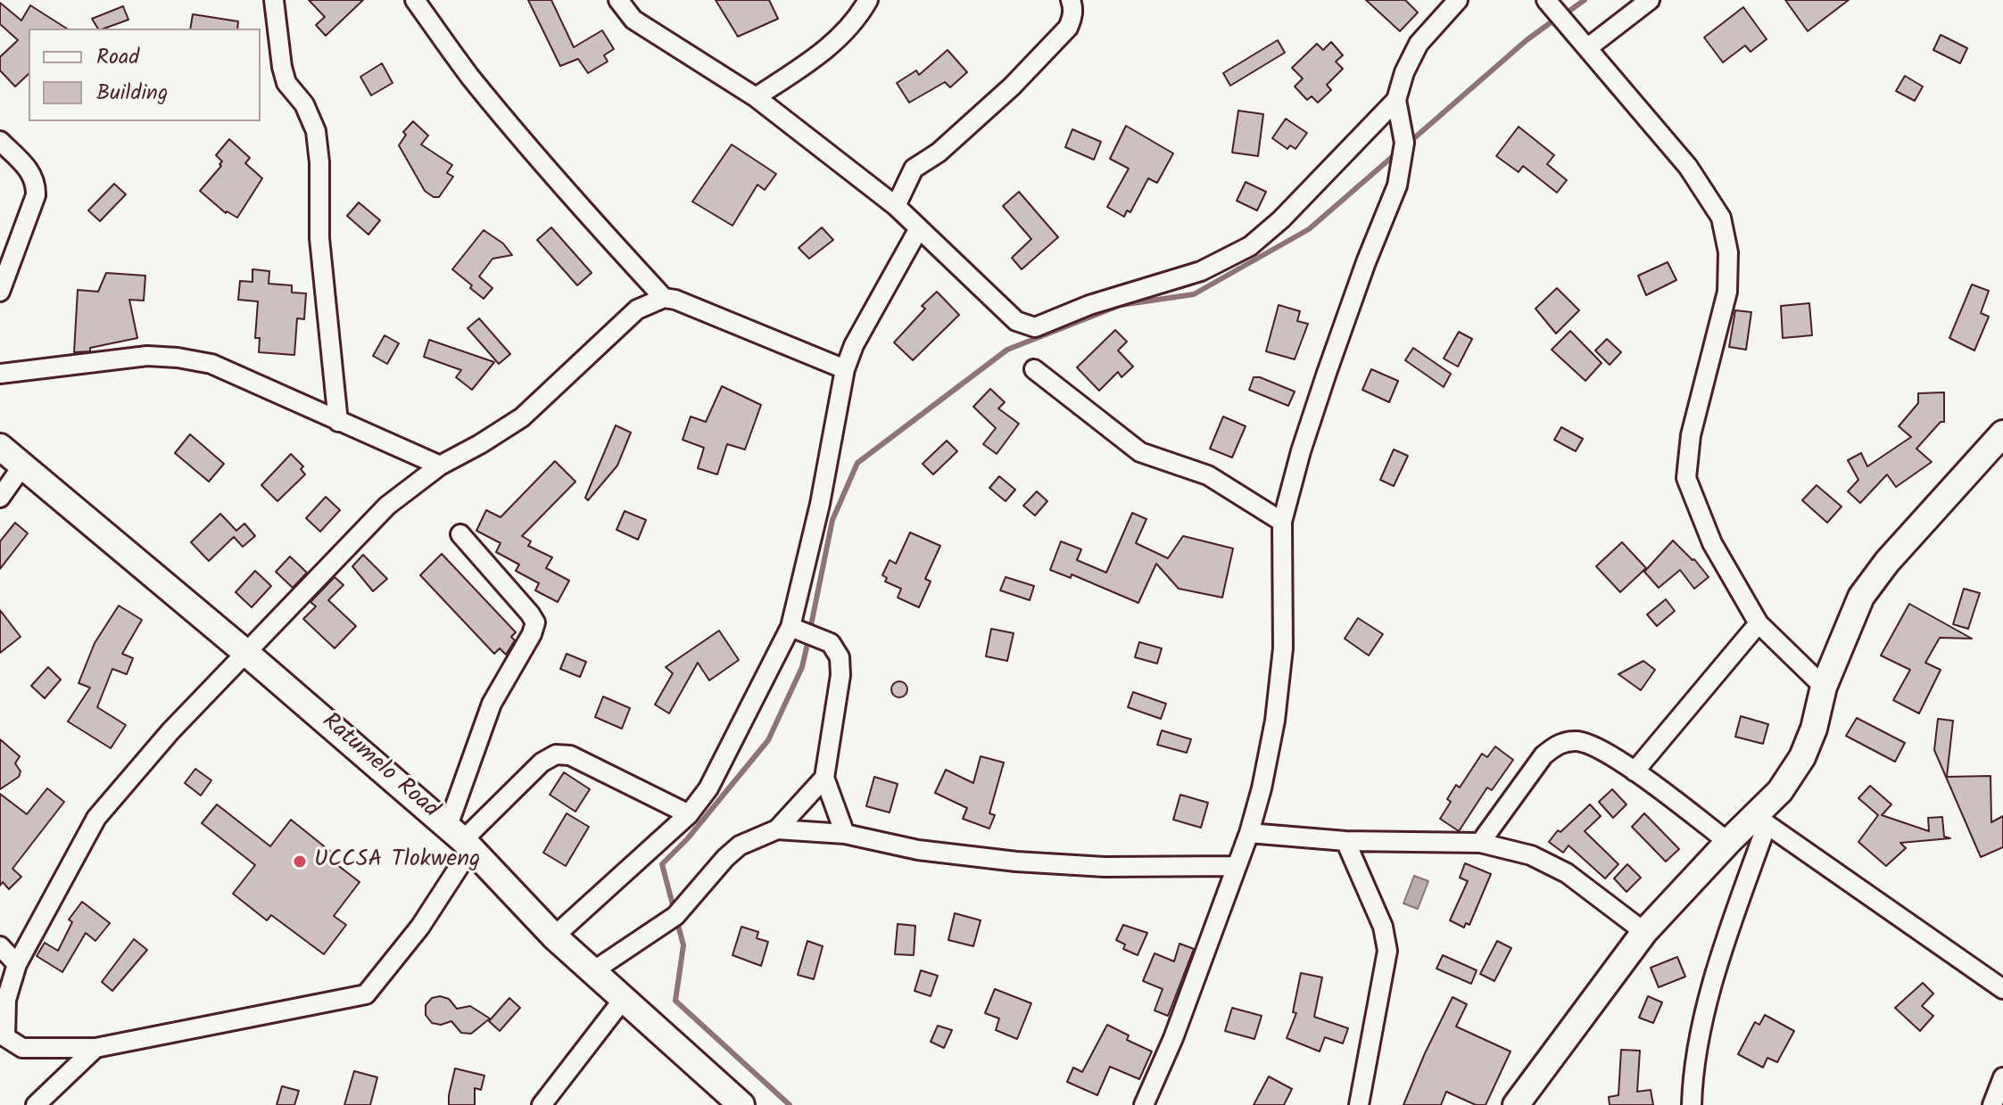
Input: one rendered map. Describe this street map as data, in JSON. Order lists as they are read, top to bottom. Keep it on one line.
{"streets":{"street":["Ratumelo Road"]},"places":["UCCSA Tlokweng"],"legend":["Road","Building"]}
